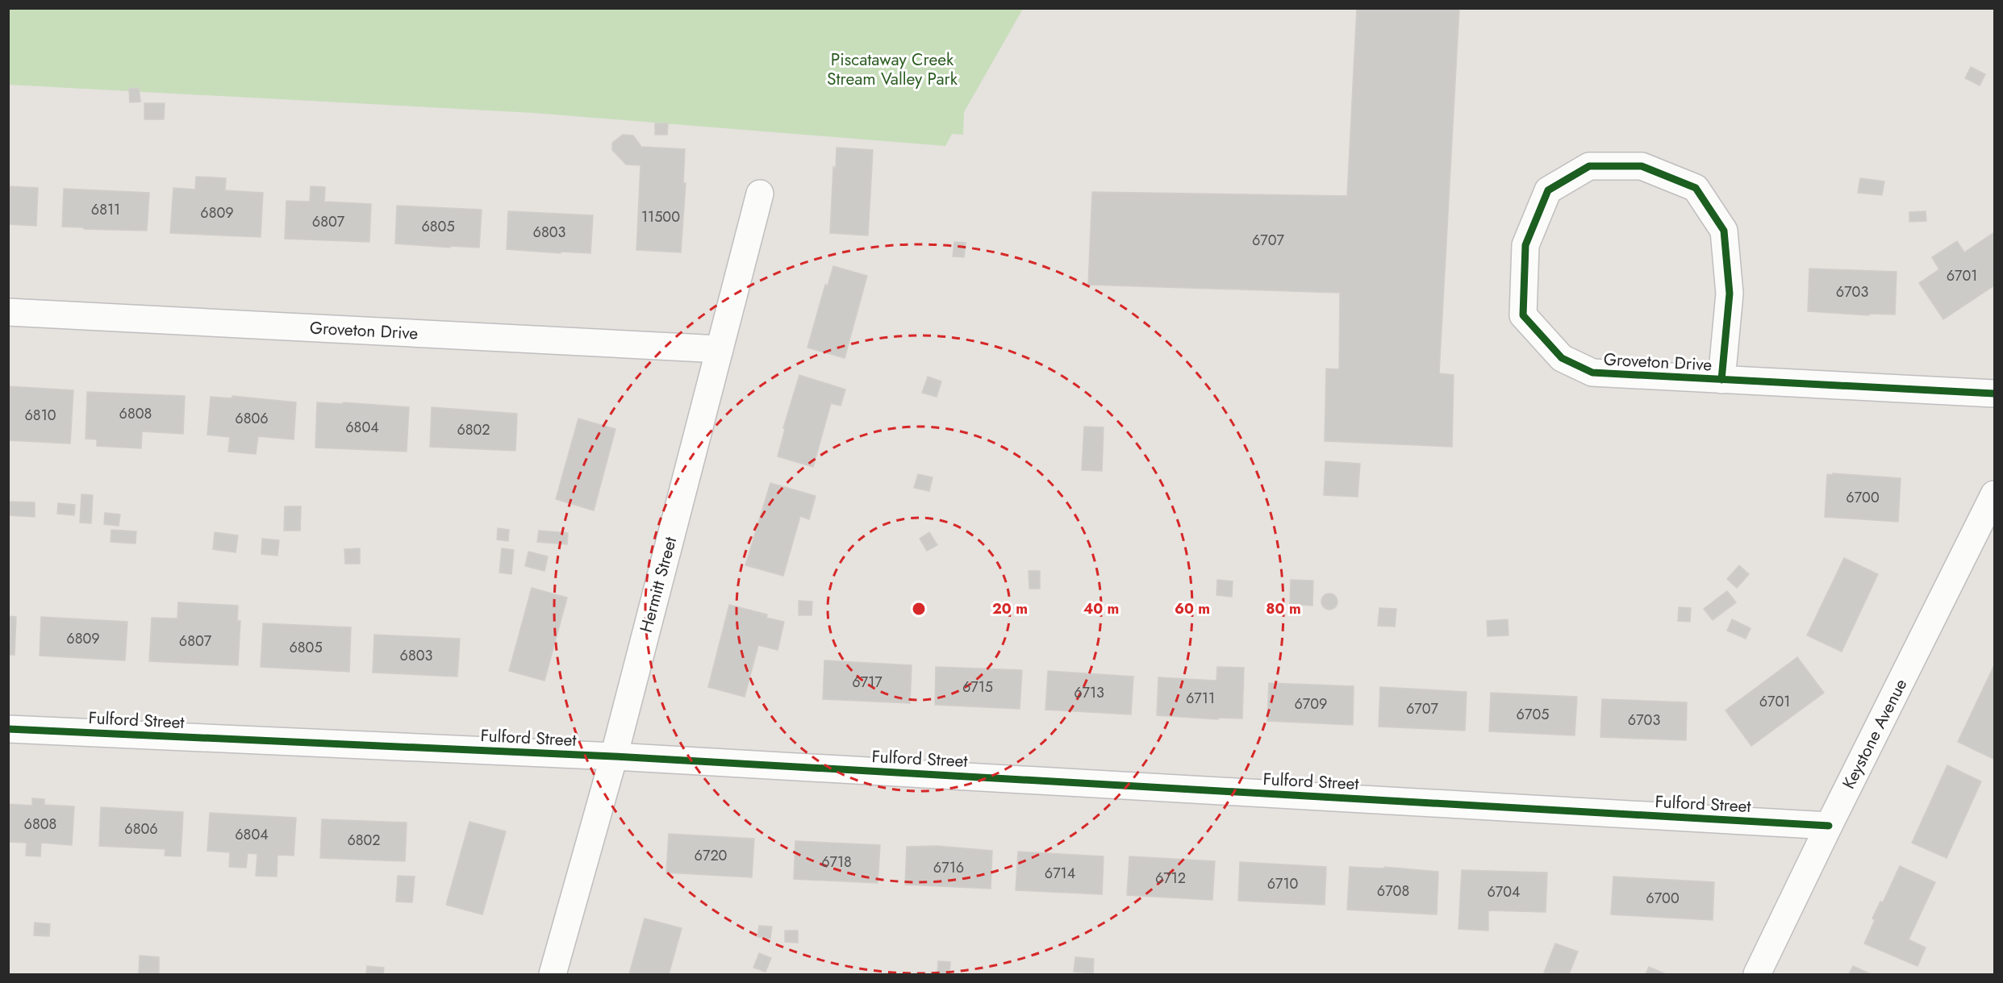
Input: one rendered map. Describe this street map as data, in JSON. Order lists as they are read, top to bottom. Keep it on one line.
{"streets":{"street":["Groveton Drive","Hermitt Street","Fulford Street","Keystone Avenue"]},"crossings":[["Groveton Drive","Hermitt Street"],["Hermitt Street","Fulford Street"],["Fulford Street","Keystone Avenue"]],"parks":["Piscataway Creek Stream Valley Park"],"house_numbers":["6811","6809","11500","6807","6805","6803","6707","6701","6703","6808","6810","6806","6804","6802","6700","6809","6807","6805","6803","6717","6715","6713","6711","6701","6709","6707","6705","6703","6808","6806","6804","6802","6720","6718","6716","6714","6712","6710","6708","6704","6700"],"rings":["20 m","40 m","60 m","80 m"]}
